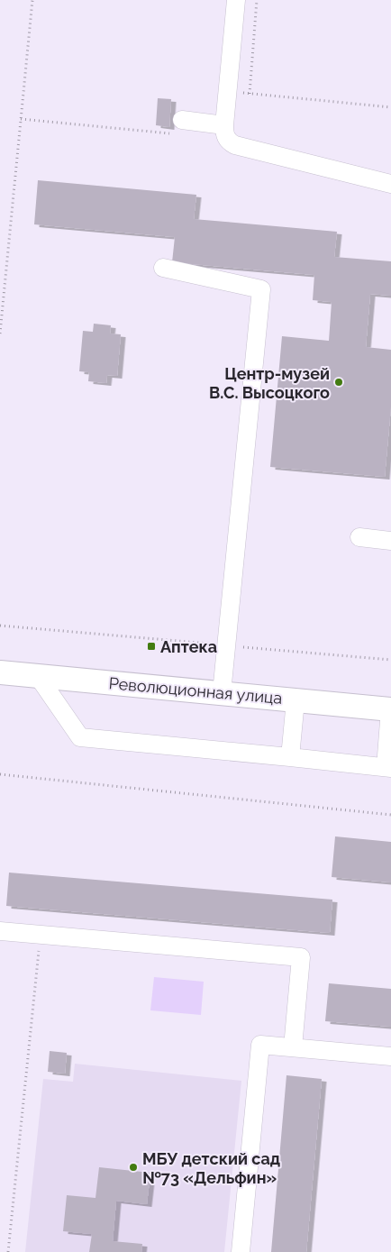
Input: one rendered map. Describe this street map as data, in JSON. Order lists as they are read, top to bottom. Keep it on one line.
{"streets":{"main road":["Революционная улица"]},"places":{"other":["Центр-музей В.С. Высоцкого","МБУ детский сад №73 «Дельфин»"],"transit":["Аптека"]}}
